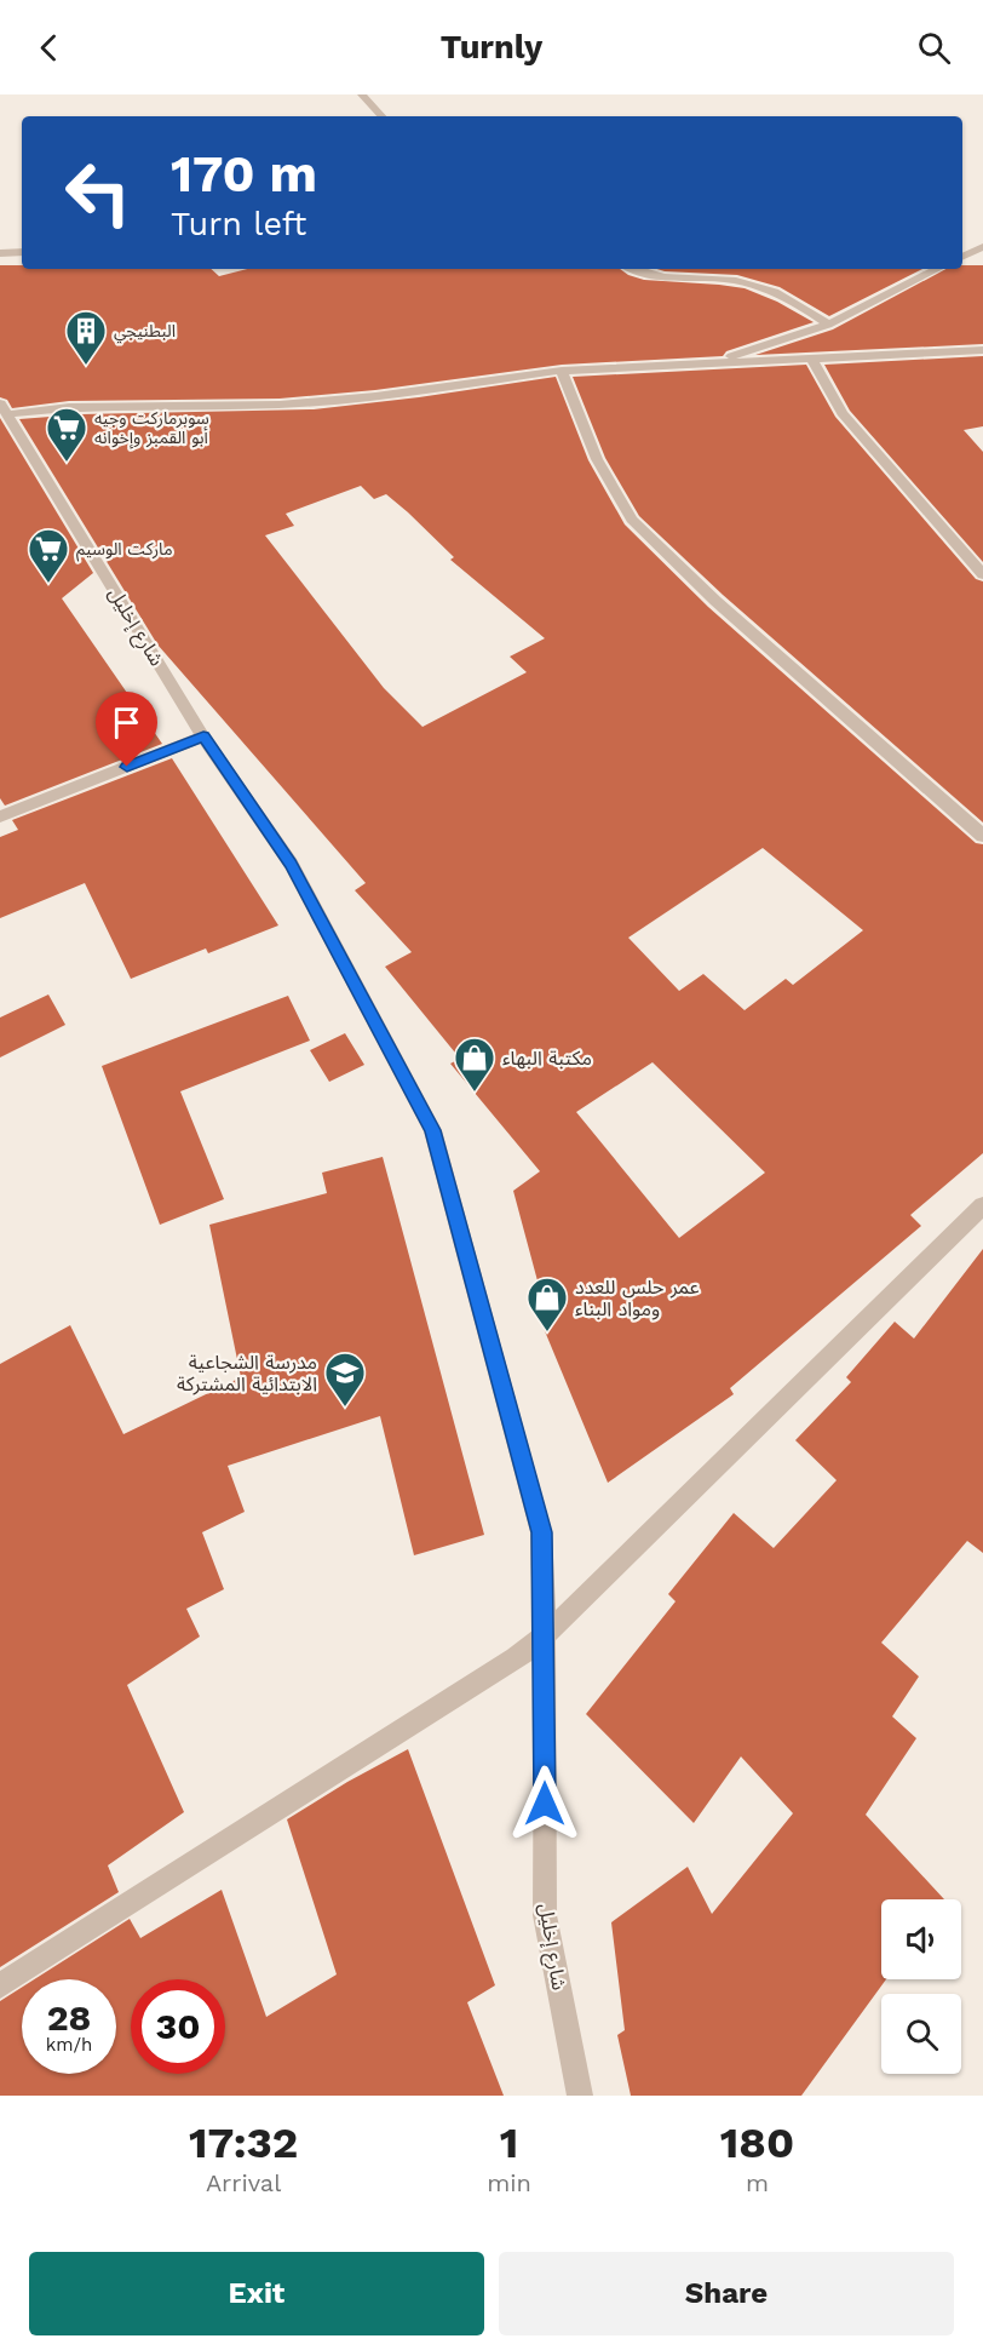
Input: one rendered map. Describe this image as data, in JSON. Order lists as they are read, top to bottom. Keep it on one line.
{"streets":{"street":["شارع إخليل"]},"places":{"building":["البطنيجي"],"supermarket":["سوبرماركت وجيه أبو القمبز وإخوانه","ماركت الوسيم"],"shop":["مكتبة البهاء","عمر حلس للعدد ومواد البناء"],"school or university":["مدرسة الشجاعية الابتدائية المشتركة"]},"page":{"header":"Turnly","turn":["170 m","Turn left"],"speed":"28 km/h","limit":"30","eta":["17:32","Arrival","1","min","180","m"],"buttons":["Exit","Share"]}}
